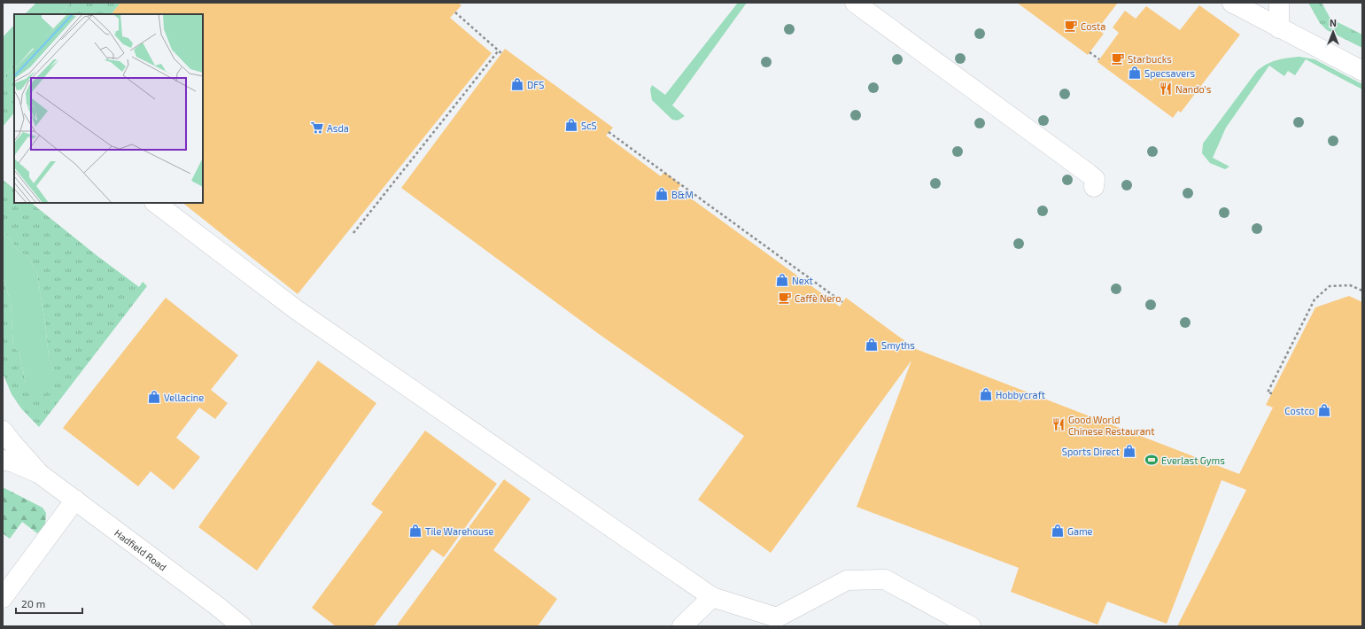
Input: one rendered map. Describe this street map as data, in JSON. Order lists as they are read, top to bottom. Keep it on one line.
{"streets":{"street":["Hadfield Road"]},"places":{"cafe":["Costa","Starbucks","Caffè Nero"],"shop":["Specsavers","DFS","ScS","B&M","Next","Smyths","Hobbycraft","Vellacine","Costco","Sports Direct","Tile Warehouse","Game"],"restaurant":["Nando's","Good World Chinese Restaurant"],"supermarket":["Asda"],"sports":["Everlast Gyms"]},"scale_bar":"20 m","north":"top"}
